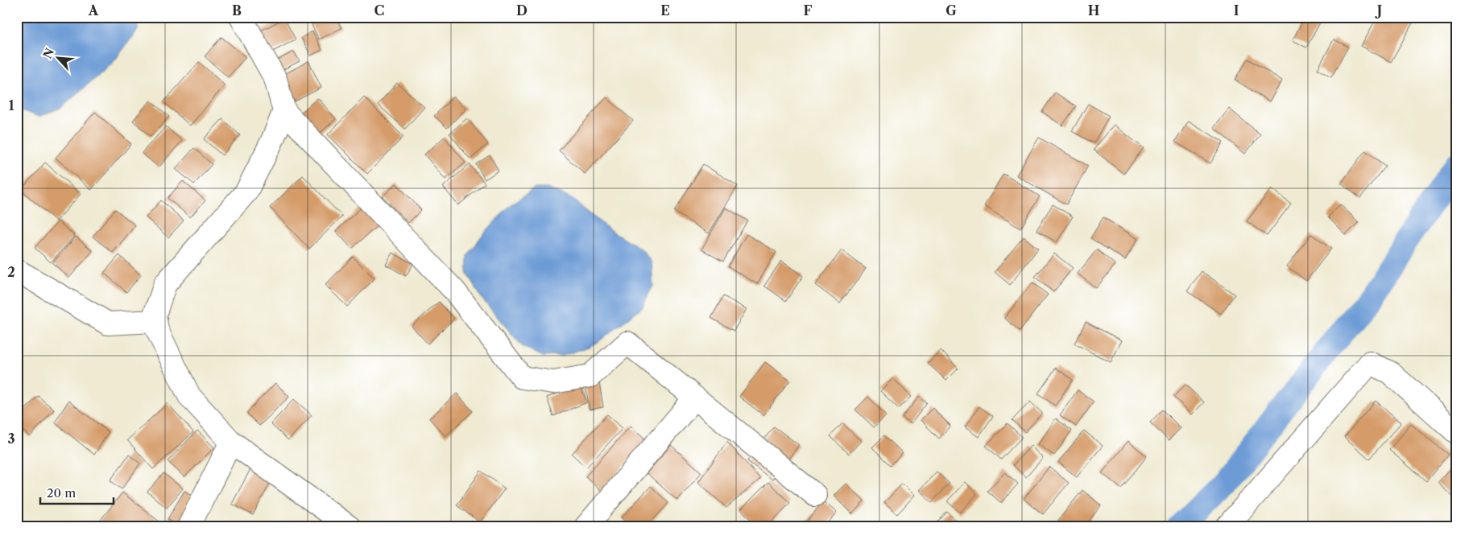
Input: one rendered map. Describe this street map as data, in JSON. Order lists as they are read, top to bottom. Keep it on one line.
{"scale_bar":"20 m","north":"top left","grid":{"columns":["A","B","C","D","E","F","G","H","I","J"],"rows":["1","2","3"]}}
